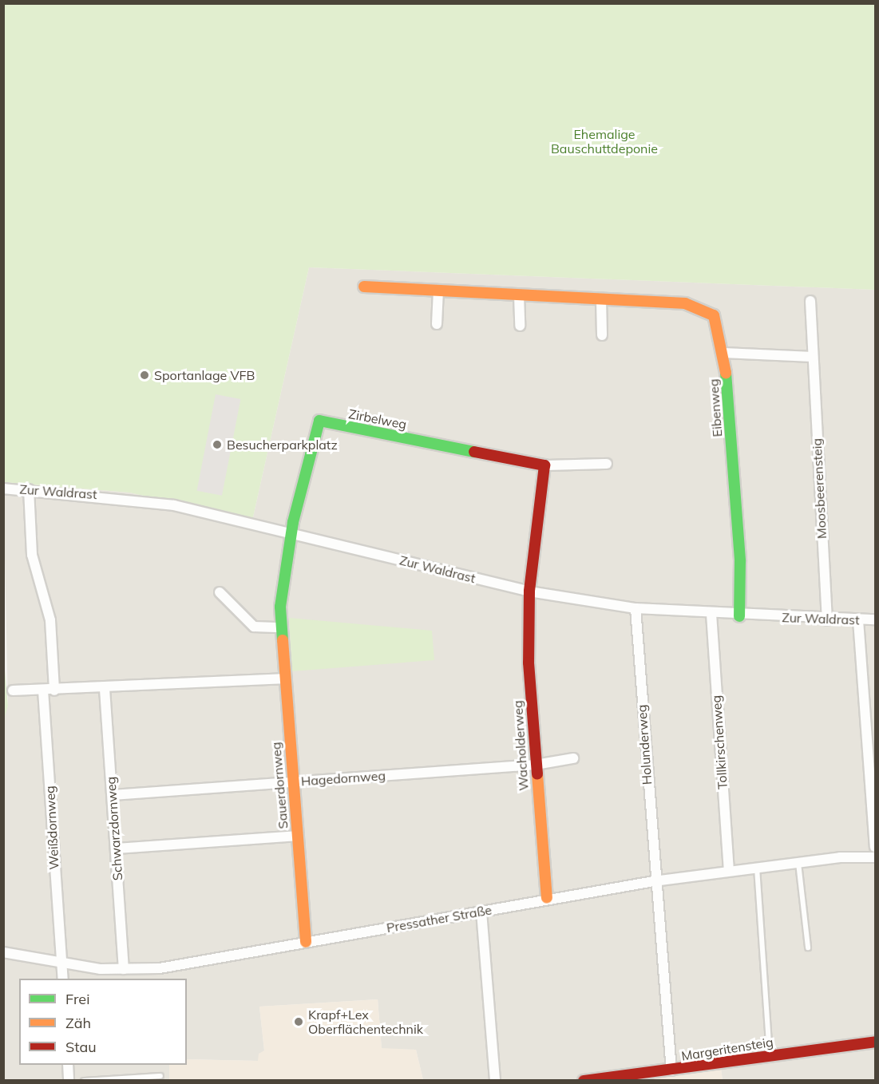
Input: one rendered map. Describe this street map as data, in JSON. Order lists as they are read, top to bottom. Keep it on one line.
{"streets":{"street":["Eibenweg","Zirbelweg","Moosbeerensteig","Zur Waldrast","Tollkirschenweg","Holunderweg","Wacholderweg","Hagedornweg","Sauerdornweg","Weißdornweg","Schwarzdornweg","Pressather Straße","Margeritensteig"]},"crossings":[["Eibenweg","Zur Waldrast"],["Zirbelweg","Zur Waldrast"],["Zirbelweg","Sauerdornweg"],["Moosbeerensteig","Zur Waldrast"],["Zur Waldrast","Tollkirschenweg"],["Zur Waldrast","Holunderweg"],["Zur Waldrast","Wacholderweg"],["Zur Waldrast","Sauerdornweg"],["Tollkirschenweg","Pressather Straße"],["Holunderweg","Pressather Straße"],["Holunderweg","Margeritensteig"],["Wacholderweg","Hagedornweg"],["Wacholderweg","Pressather Straße"],["Hagedornweg","Sauerdornweg"],["Hagedornweg","Schwarzdornweg"],["Sauerdornweg","Pressather Straße"],["Weißdornweg","Pressather Straße"],["Schwarzdornweg","Pressather Straße"]],"parks":["Ehemalige Bauschuttdeponie"],"places":["Sportanlage VFB","Besucherparkplatz","Krapf+Lex Oberflächentechnik"],"legend":["Frei","Zäh","Stau"]}
